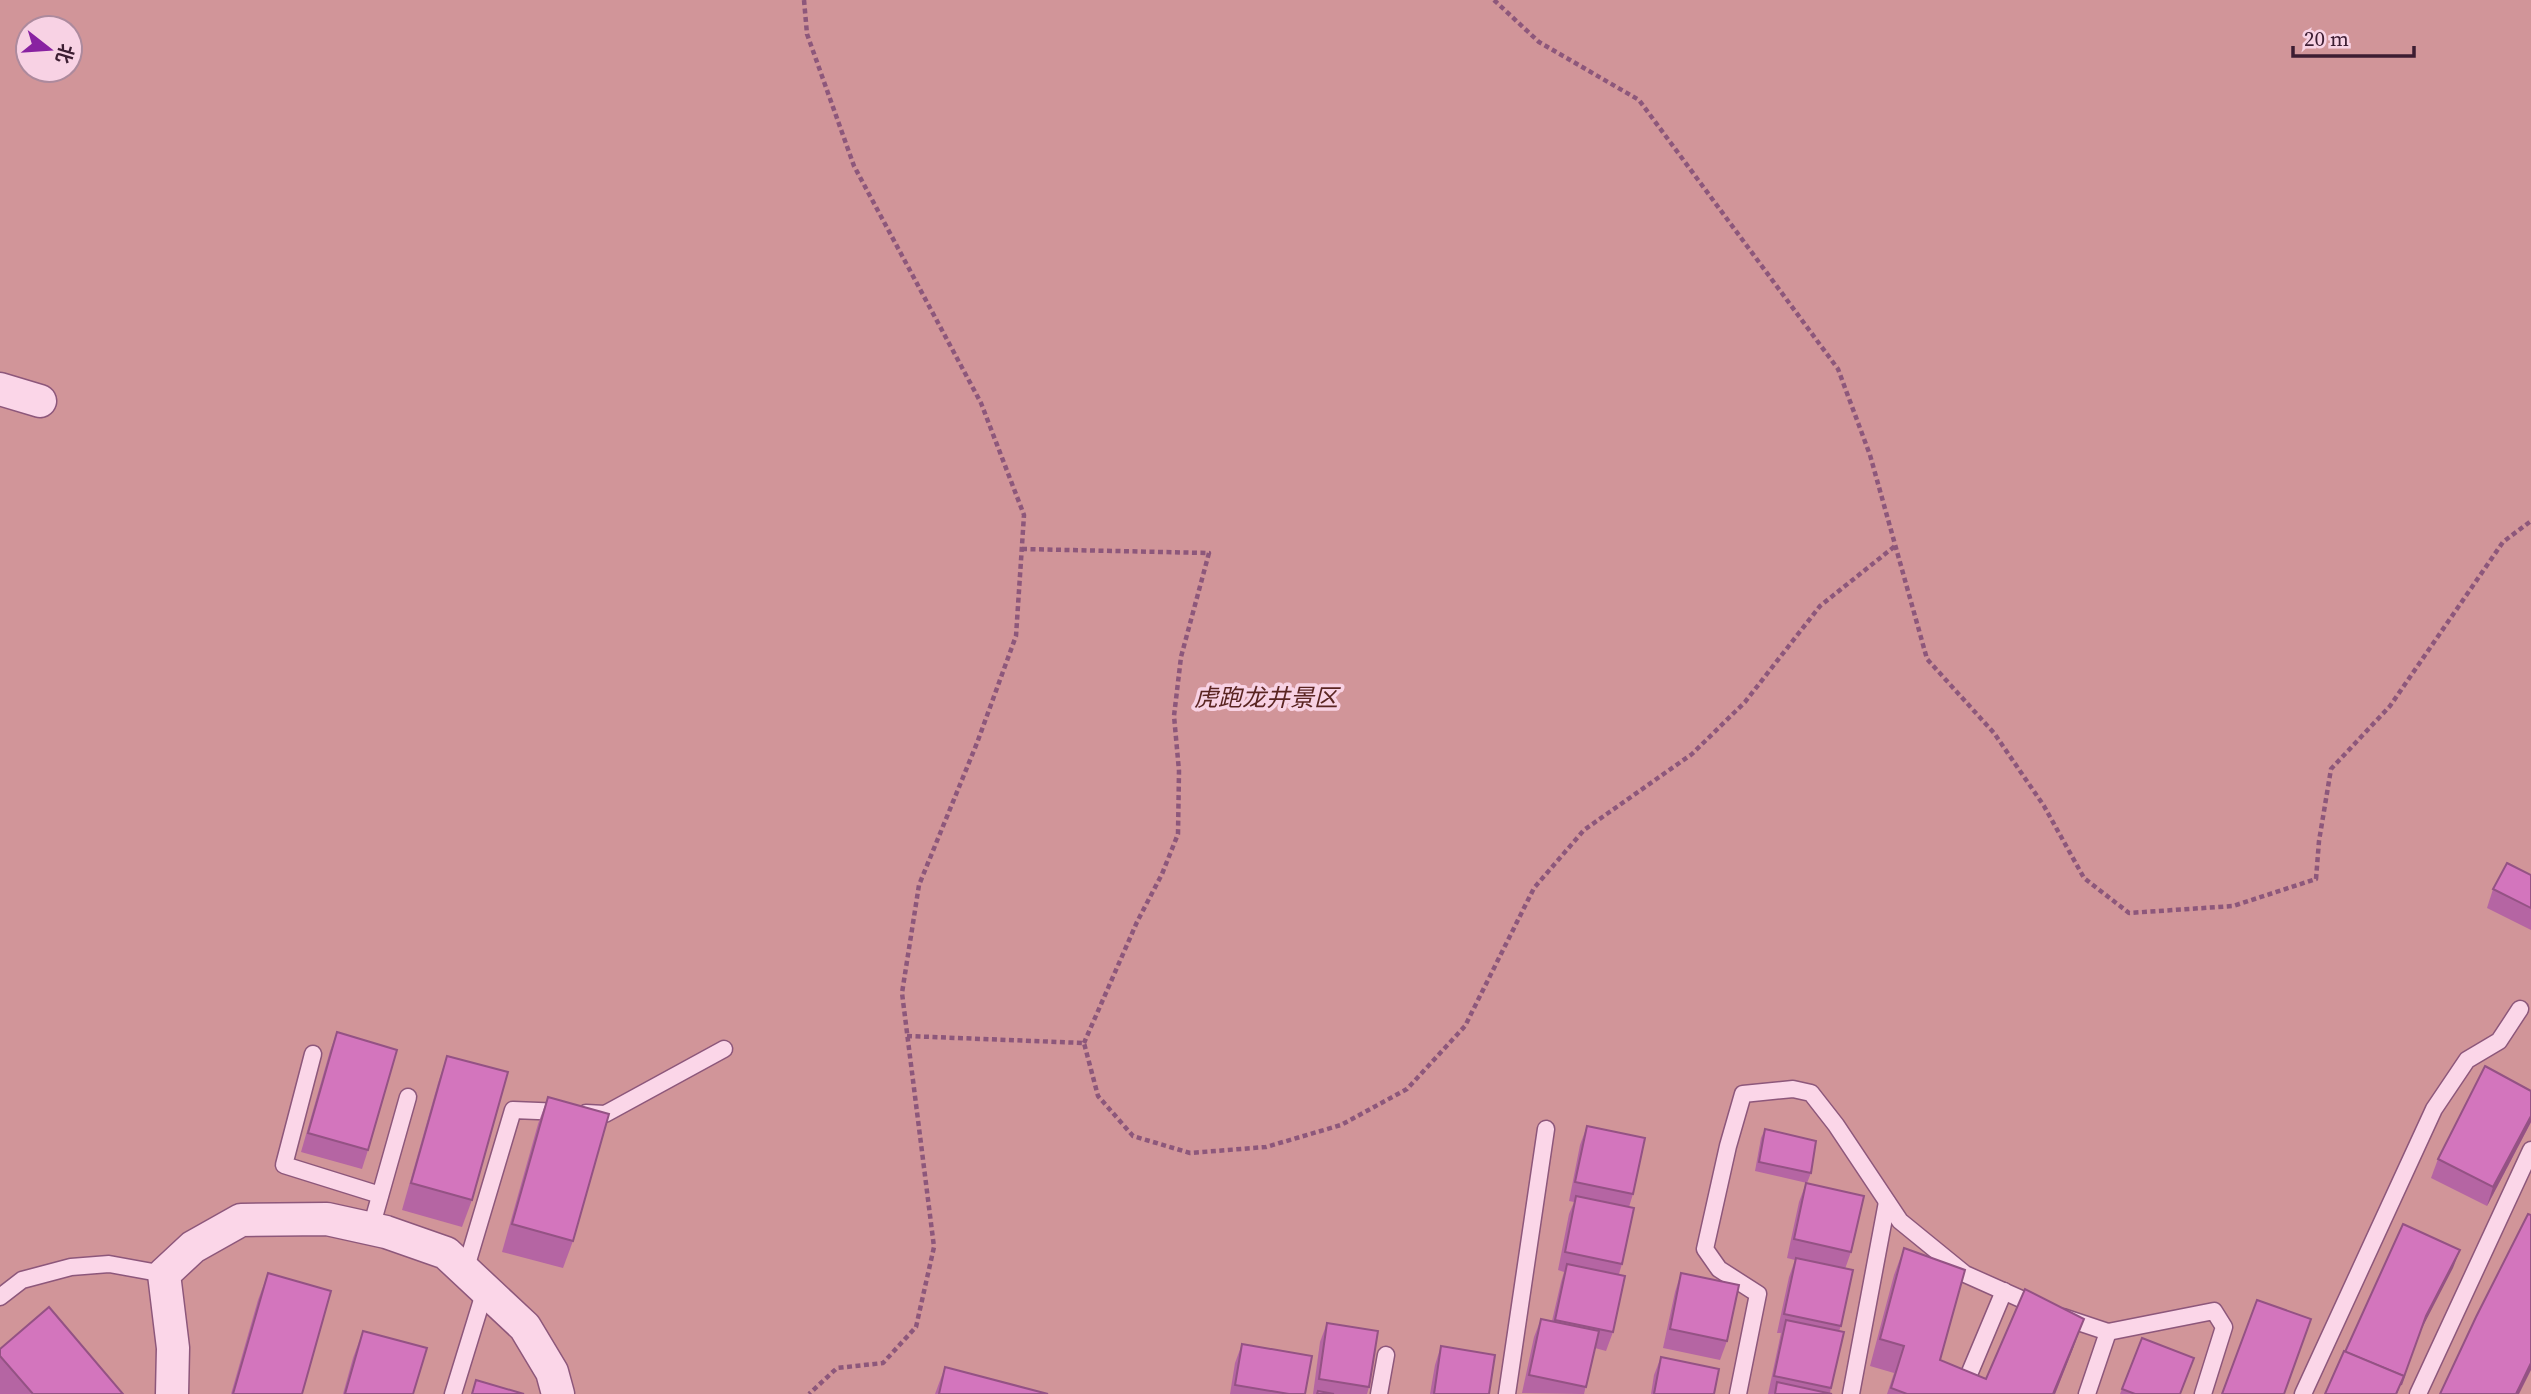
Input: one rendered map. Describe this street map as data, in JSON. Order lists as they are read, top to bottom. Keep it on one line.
{"parks":["虎跑龙井景区"],"scale_bar":"20 m","north":"right"}
